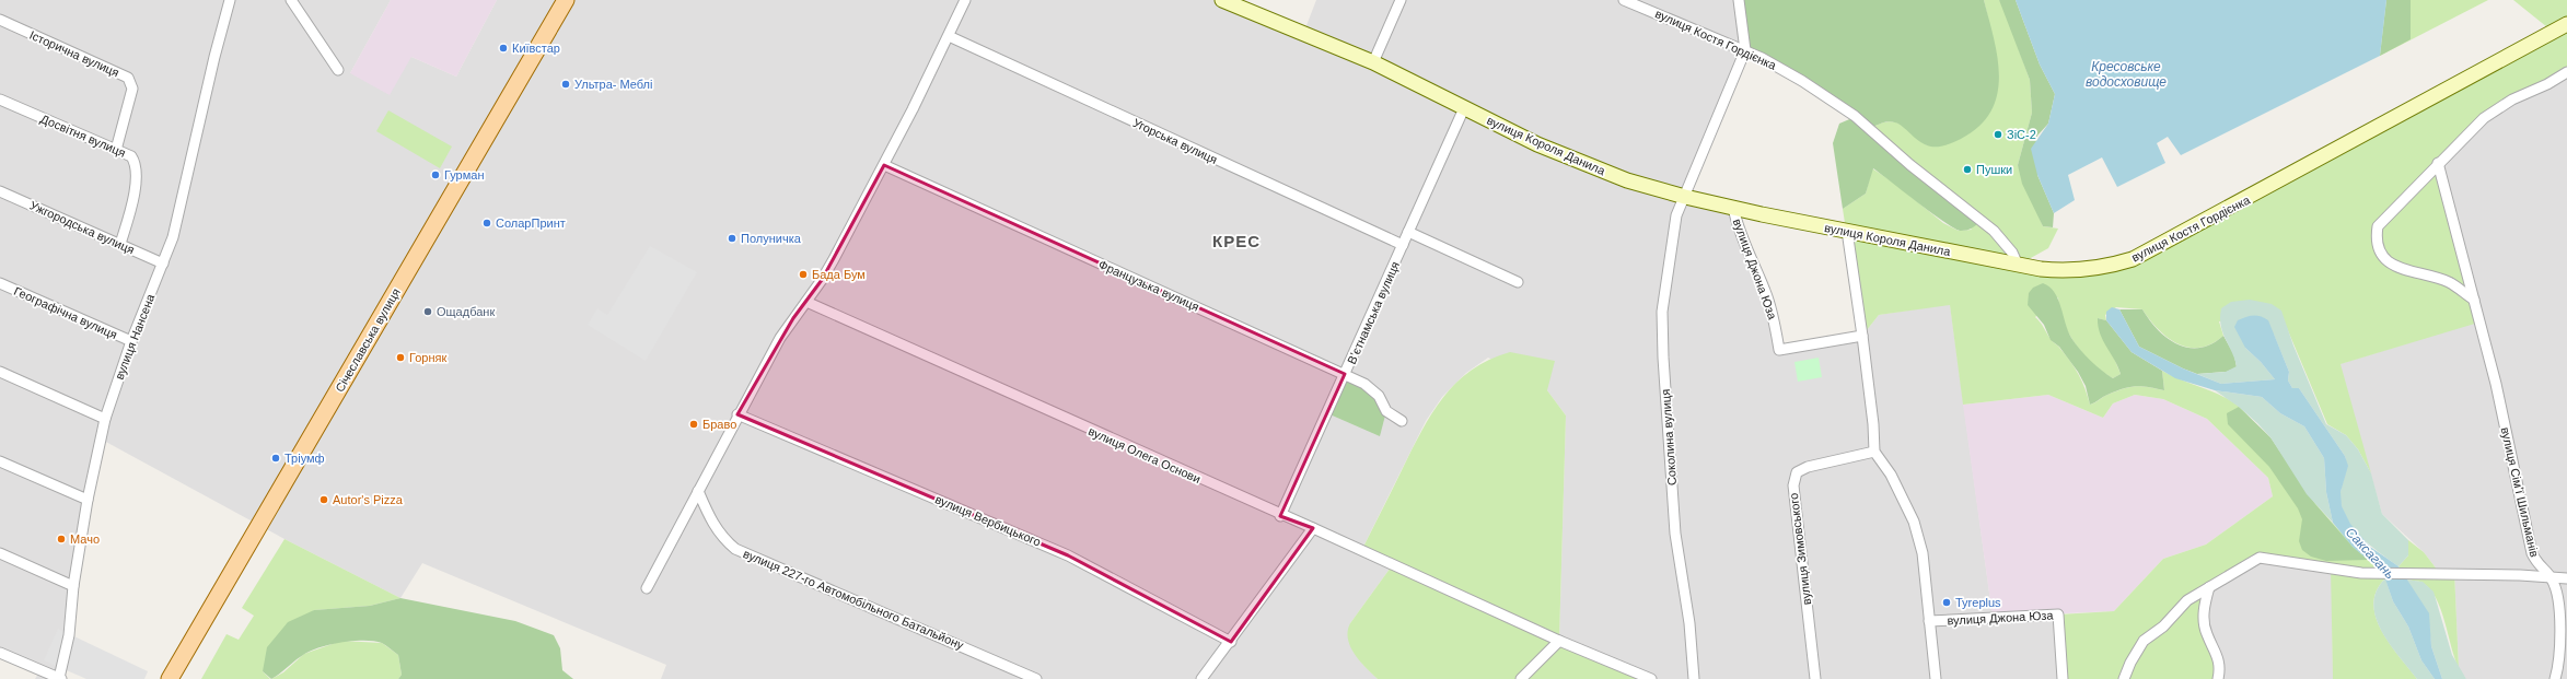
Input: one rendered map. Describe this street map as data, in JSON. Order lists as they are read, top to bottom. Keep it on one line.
{"streets":{"main road":["вулиця Костя Гордієнка","вулиця Короля Данила","Січеславська вулиця"],"street":["Історична вулиця","Досвітня вулиця","Угорська вулиця","Ужгородська вулиця","вулиця Джона Юза","Французька вулиця","Географічна вулиця","Вʼєтнамська вулиця","вулиця Нансена","Соколина вулиця","вулиця Олега Основи","вулиця Сімʼї Шильманів","вулиця Вербицького","вулиця Зимовського","вулиця 227-го Автомобільного Батальйону"]},"crossings":[["вулиця Костя Гордієнка","вулиця Короля Данила"],["вулиця Костя Гордієнка","Соколина вулиця"],["Історична вулиця","Досвітня вулиця"],["Досвітня вулиця","Ужгородська вулиця"],["Угорська вулиця","Вʼєтнамська вулиця"],["вулиця Короля Данила","вулиця Джона Юза"],["вулиця Короля Данила","Вʼєтнамська вулиця"],["вулиця Короля Данила","Соколина вулиця"],["Ужгородська вулиця","вулиця Нансена"],["вулиця Джона Юза","вулиця Зимовського"],["Французька вулиця","Вʼєтнамська вулиця"],["Географічна вулиця","вулиця Нансена"],["Вʼєтнамська вулиця","вулиця Олега Основи"]],"districts":["КРЕС"],"water":["Кресовське водосховище","Саксагань"],"places":["Київстар","Ультра- Меблі","ЗіС-2","Пушки","Гурман","СоларПринт","Полуничка","Бада Бум","Ощадбанк","Горняк","Браво","Тріумф","Autor's Pizza","Мачо","Tyreplus"]}
